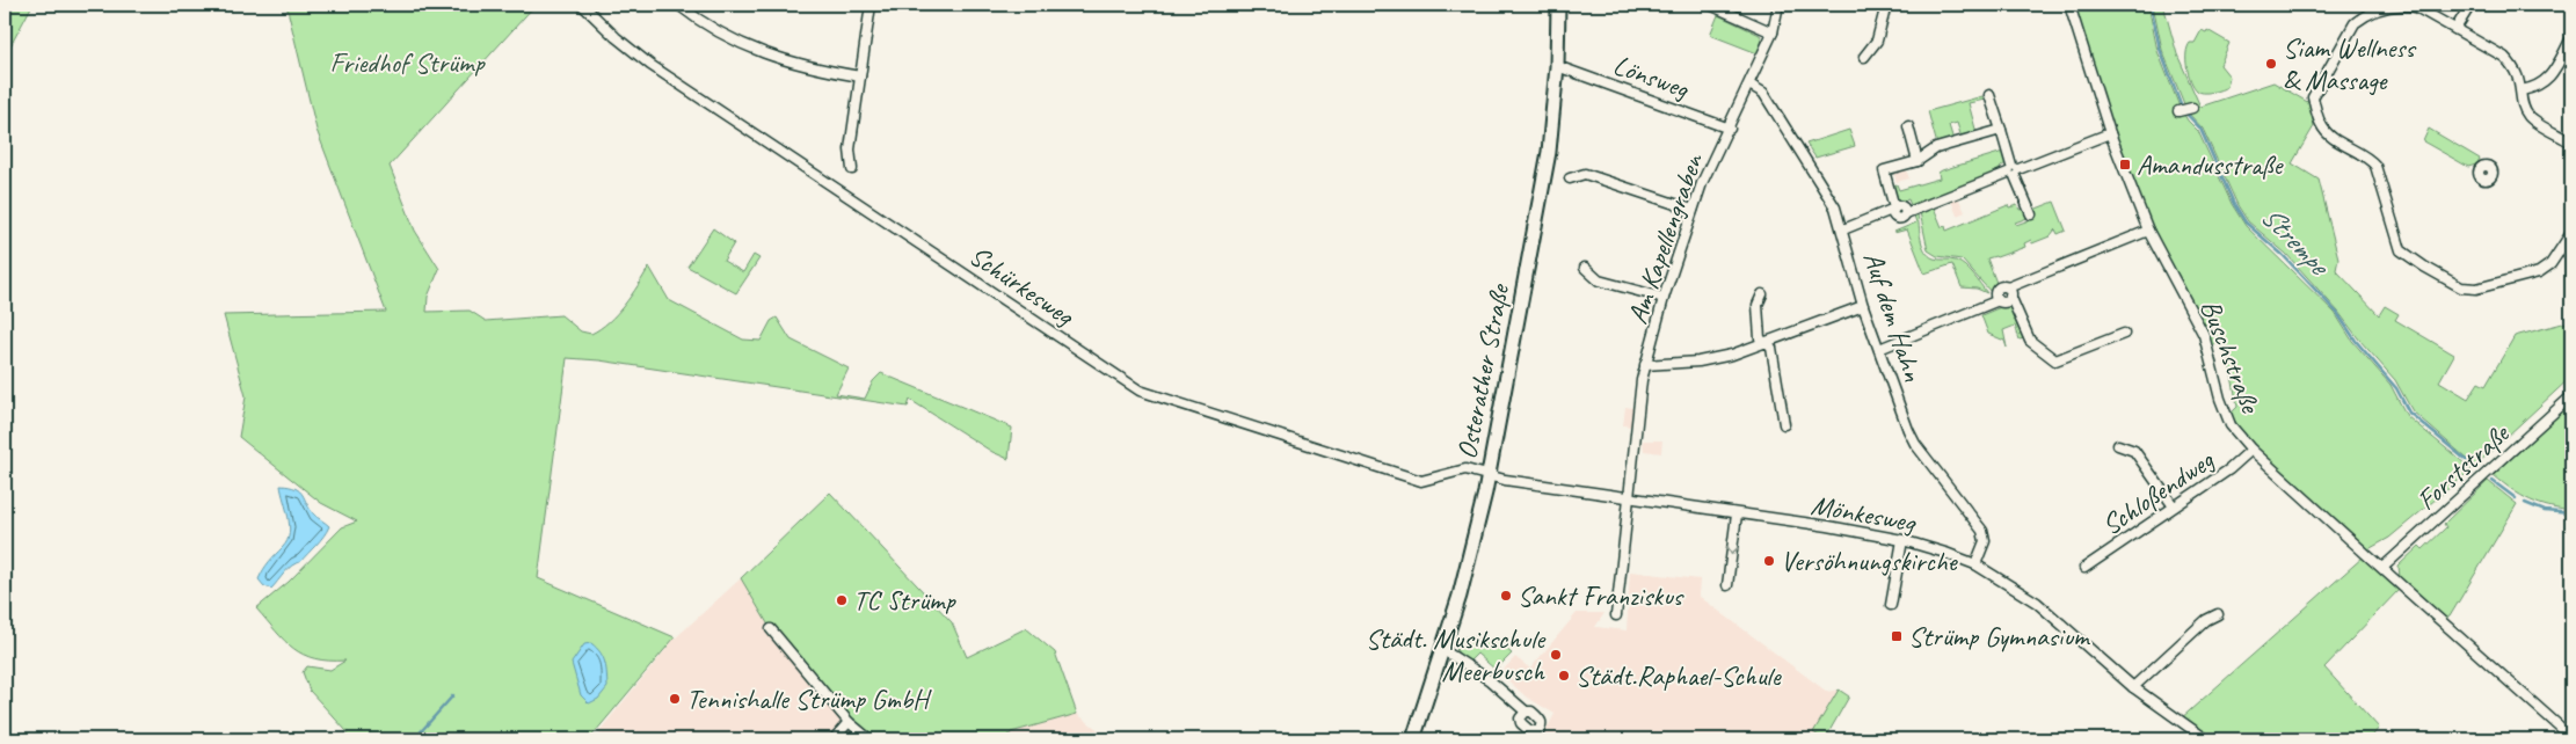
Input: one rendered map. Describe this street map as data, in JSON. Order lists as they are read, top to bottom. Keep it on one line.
{"streets":{"main road":["Osterather Straße"],"street":["Lönsweg","Am Kapellengraben","Schürkesweg","Auf dem Hahn","Buschstraße","Forststraße","Schloßendweg","Mönkesweg"]},"crossings":[["Lönsweg","Am Kapellengraben"],["Lönsweg","Osterather Straße"],["Am Kapellengraben","Auf dem Hahn"],["Am Kapellengraben","Mönkesweg"],["Schürkesweg","Osterather Straße"],["Schürkesweg","Mönkesweg"],["Auf dem Hahn","Mönkesweg"],["Buschstraße","Forststraße"],["Buschstraße","Schloßendweg"],["Osterather Straße","Mönkesweg"]],"water":["Strempe"],"parks":["Friedhof Strümp"],"places":{"other":["Siam Wellness & Massage","Versöhnungskirche","Sankt Franziskus","TC Strümp","Städt. Musikschule Meerbusch","Städt.Raphael-Schule","Tennishalle Strümp GmbH"],"transit":["Amandusstraße","Strümp Gymnasium"]}}
